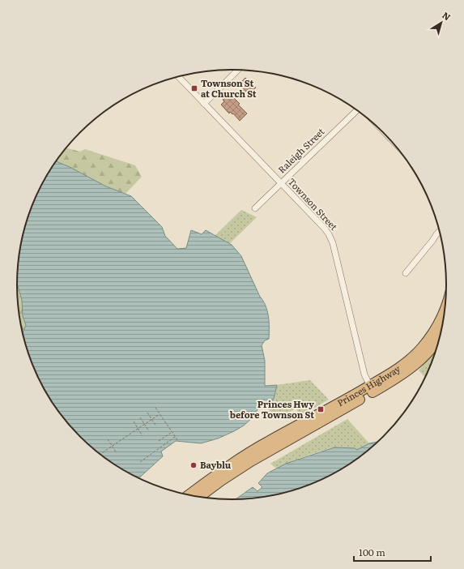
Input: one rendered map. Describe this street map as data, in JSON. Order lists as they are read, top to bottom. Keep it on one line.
{"streets":{"highway":["Princes Highway"],"street":["Raleigh Street","Townson Street"]},"crossings":[["Raleigh Street","Townson Street"],["Townson Street","Princes Highway"]],"places":{"transit":["Townson St at Church St","Princes Hwy before Townson St"],"other":["Bayblu"]},"scale_bar":"100 m","north":"top right"}
